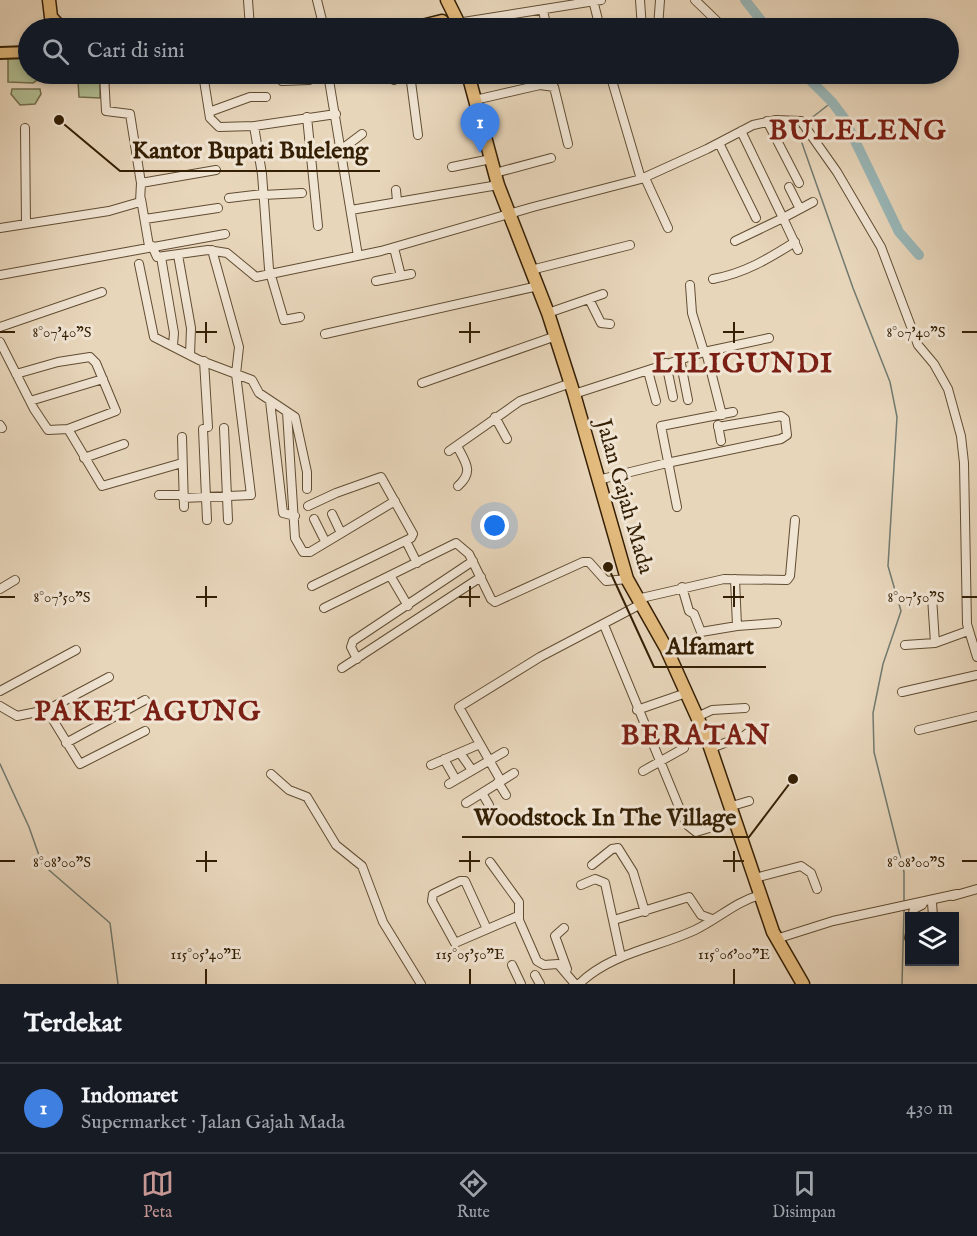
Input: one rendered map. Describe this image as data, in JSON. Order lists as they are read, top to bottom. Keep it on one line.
{"streets":{"highway":["Jalan Gajah Mada"]},"districts":["BULELENG","LILIGUNDI","PAKET AGUNG","BERATAN"],"places":["Kantor Bupati Buleleng","Alfamart","Woodstock In The Village"],"page":{"search":"Cari di sini","pins":"1","heading":"Terdekat","list":[{"mark":"1","name":"Indomaret","note":"Supermarket · Jalan Gajah Mada","value":"430 m"}],"nav":["Peta","Rute","Disimpan"]},"coordinates":["8°07'40\"S","8°07'50\"S","8°08'00\"S","115°05'40\"E","115°05'50\"E","115°06'00\"E"]}
